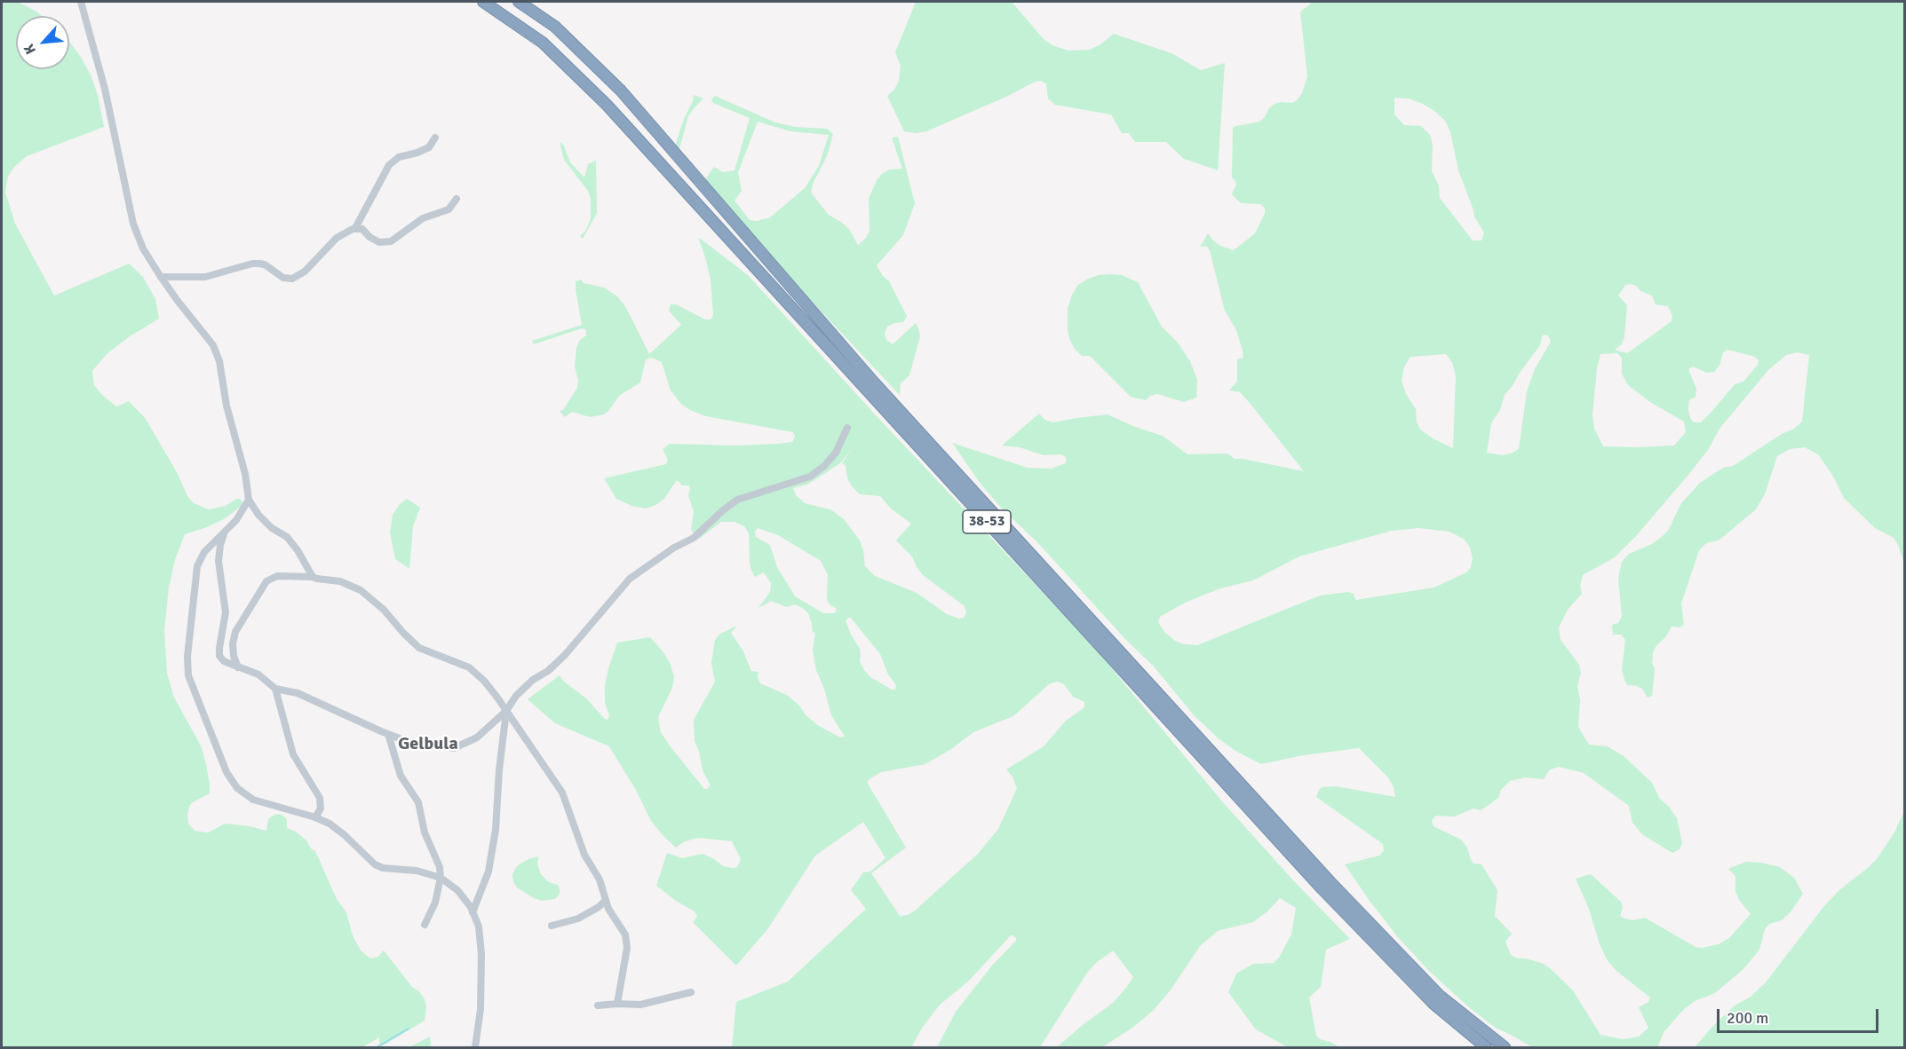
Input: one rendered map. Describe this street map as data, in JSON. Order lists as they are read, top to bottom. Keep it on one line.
{"streets":{"highway":["38-53"]},"districts":["Gelbula"],"scale_bar":"200 m","north":"bottom left"}
